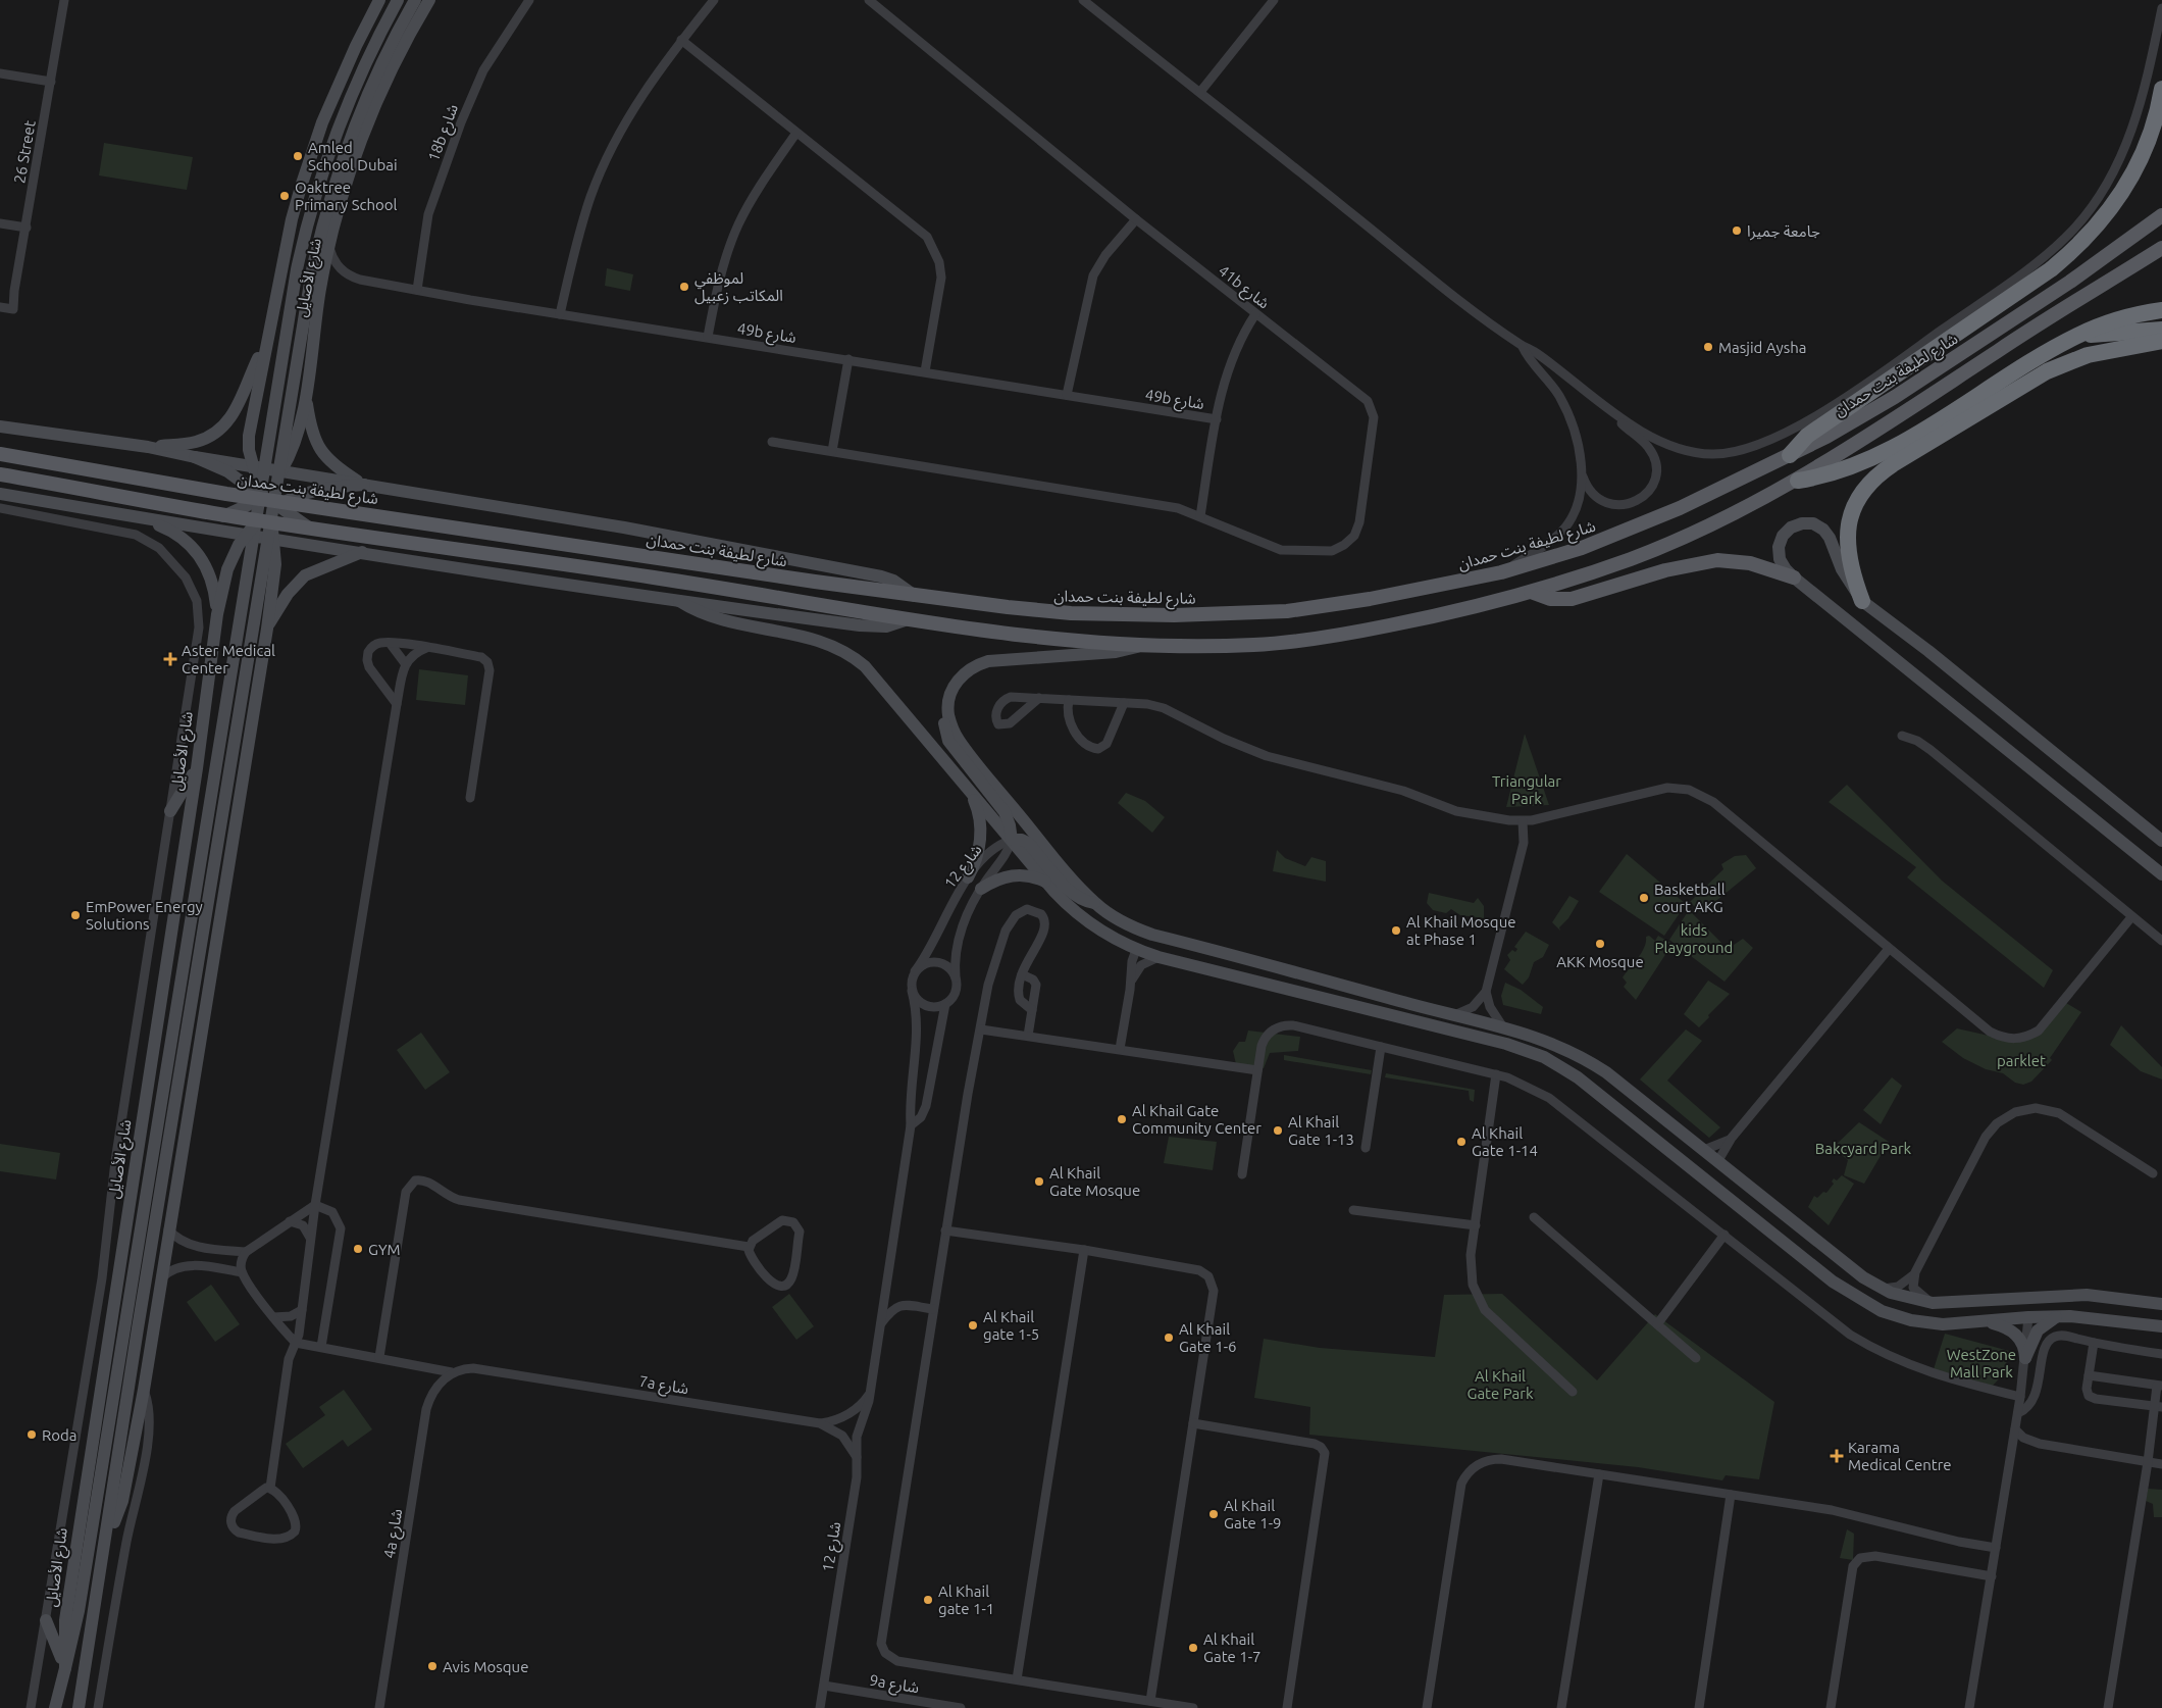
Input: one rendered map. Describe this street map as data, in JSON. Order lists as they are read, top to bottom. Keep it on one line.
{"streets":{"main road":["شارع لطيفة بنت حمدان"],"street":["18b شارع","26 Street","شارع الأصايل","41b شارع","49b شارع","شارع 12","7a شارع","4a شارع","9a شارع"]},"crossings":[["18b شارع","49b شارع"],["شارع الأصايل","49b شارع"],["شارع 12","7a شارع"],["شارع 12","9a شارع"],["7a شارع","4a شارع"]],"parks":["Triangular Park","kids Playground","parklet","Bakcyard Park","WestZone Mall Park","Al Khail Gate Park"],"places":{"other":["Amled School Dubai","Oaktree Primary School","جامعة جميرا","لموظفي المكاتب زعبيل","Masjid Aysha","Basketball court AKG","EmPower Energy Solutions","Al Khail Mosque at Phase 1","AKK Mosque","Al Khail Gate Community Center","Al Khail Gate 1-13","Al Khail Gate 1-14","Al Khail Gate Mosque","GYM","Al Khail gate 1-5","Al Khail Gate 1-6","Roda","Al Khail Gate 1-9","Al Khail gate 1-1","Al Khail Gate 1-7","Avis Mosque"],"health":["Aster Medical Center","Karama Medical Centre"]}}
